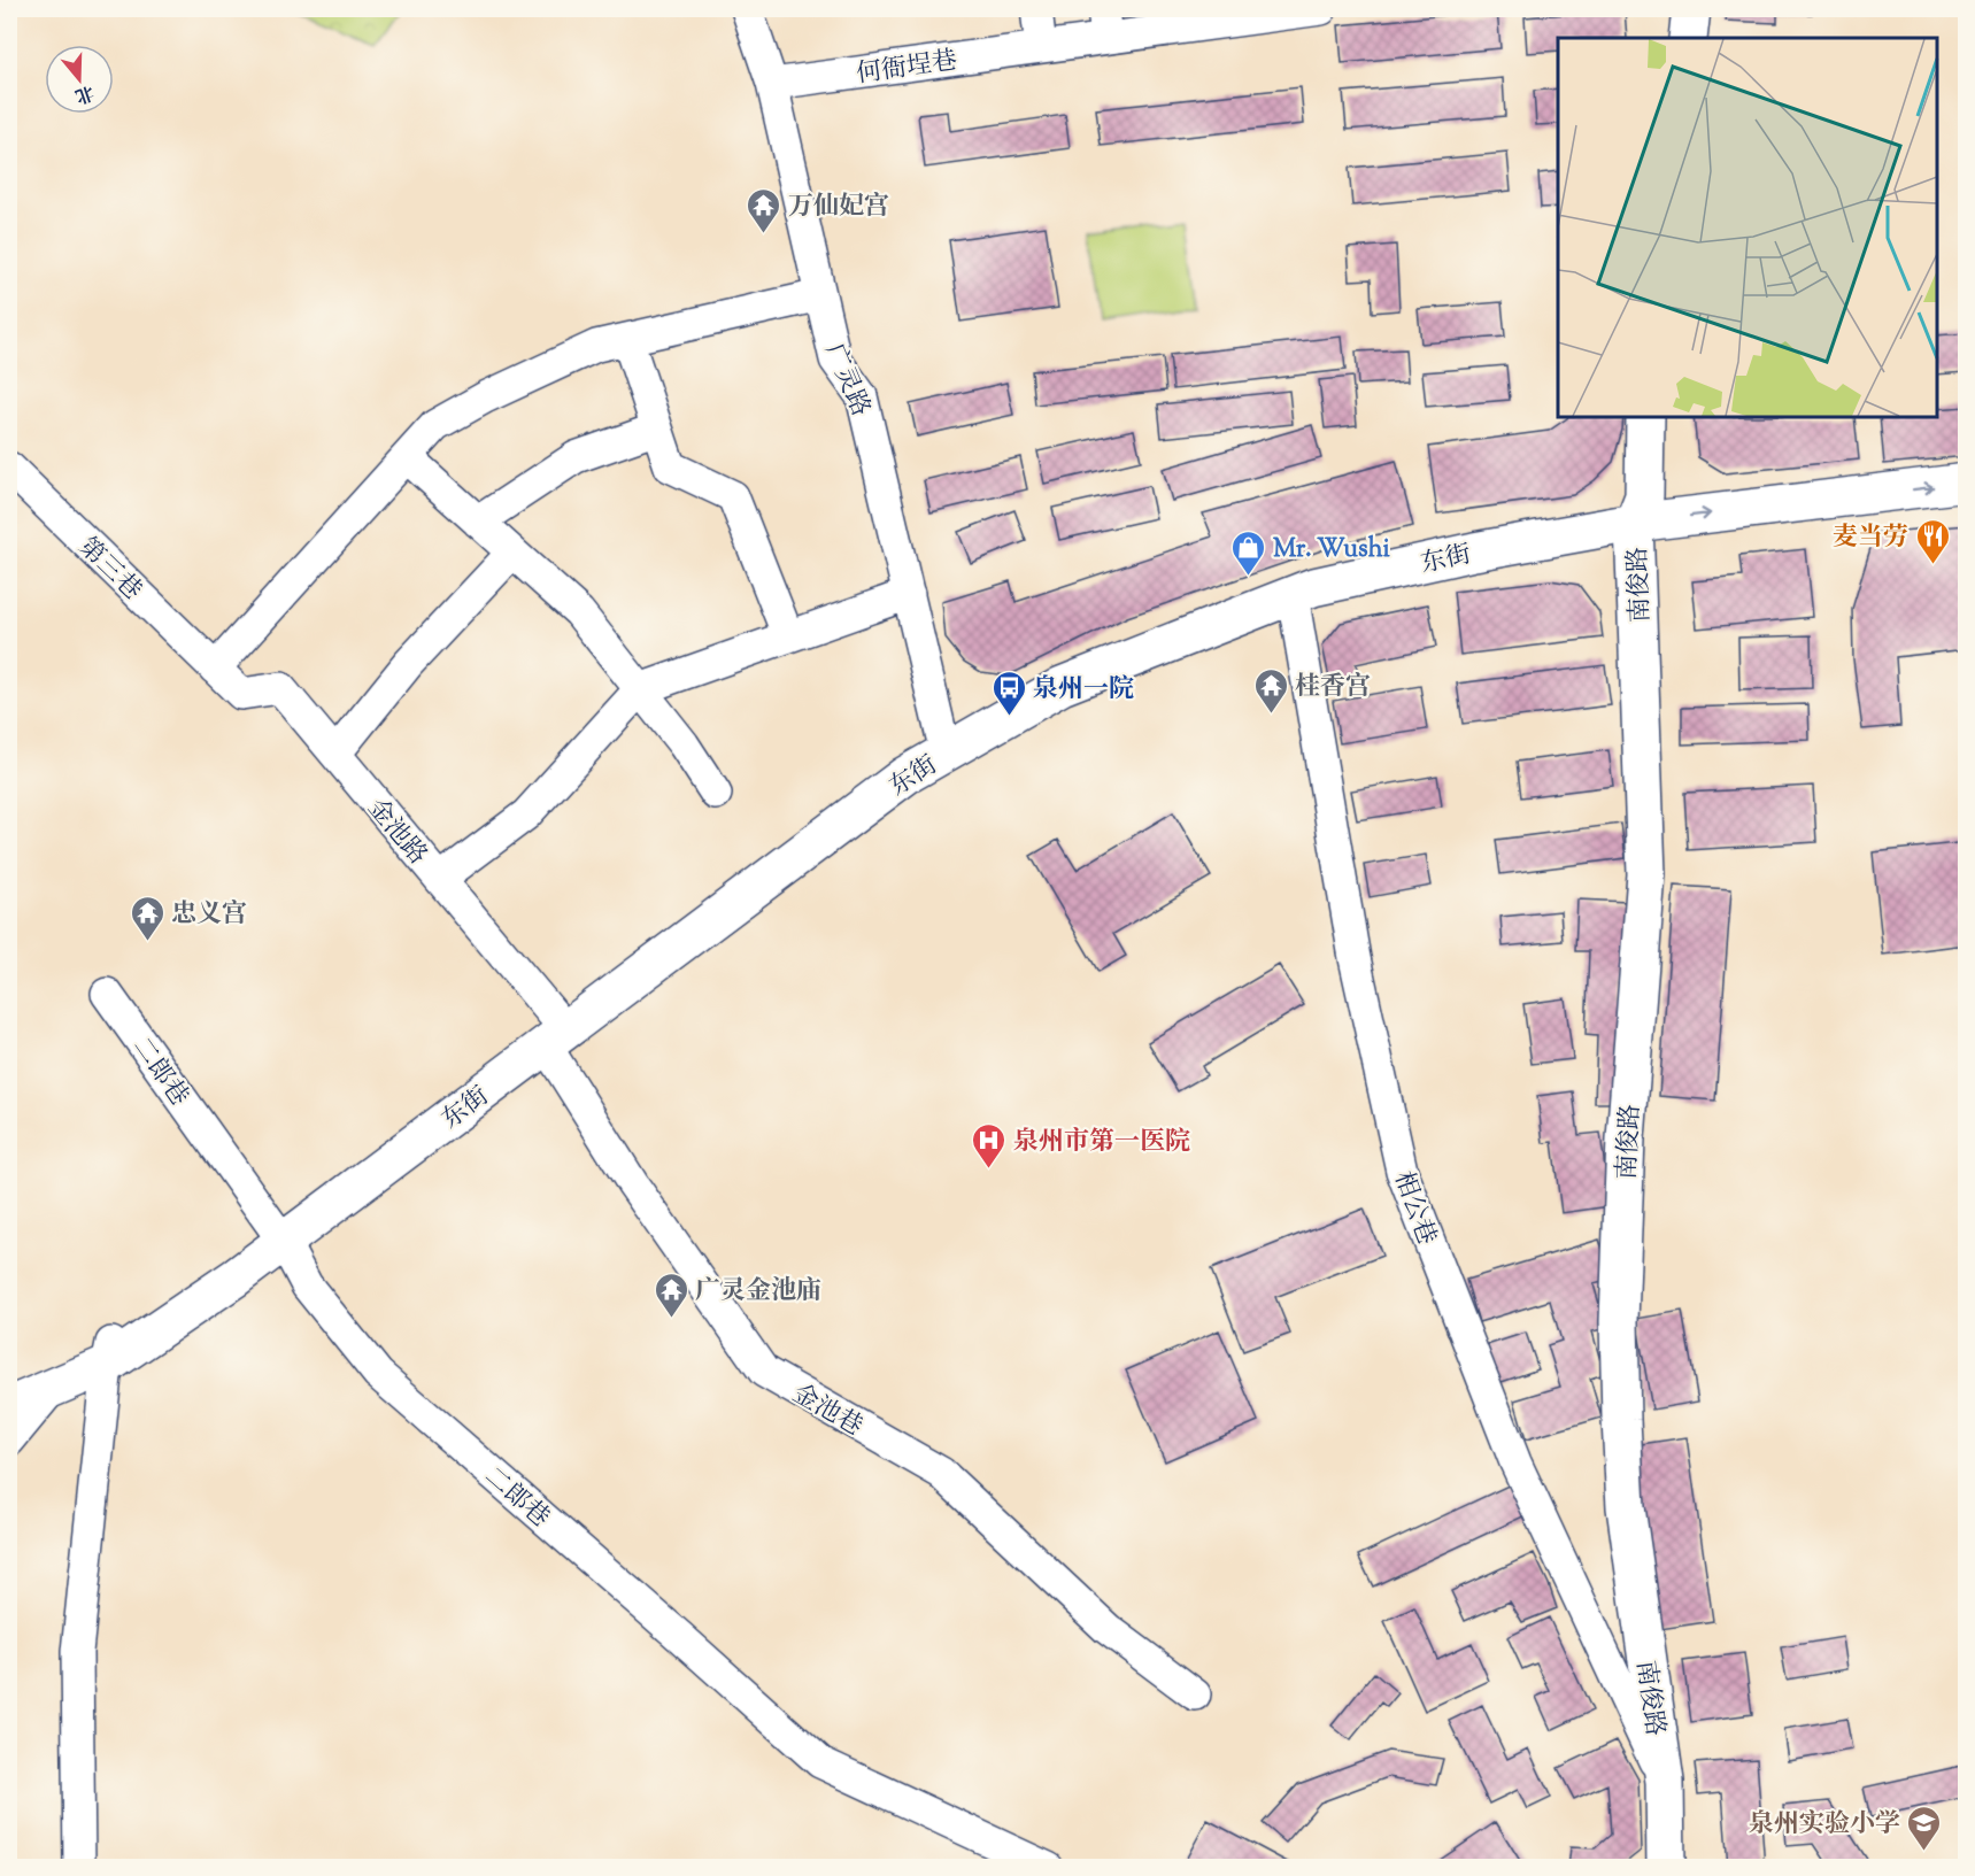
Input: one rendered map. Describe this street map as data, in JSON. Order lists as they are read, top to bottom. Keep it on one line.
{"streets":{"main road":["东街","南俊路"],"street":["何衙埕巷","广灵路","第三巷","金池路","二郎巷","相公巷","金池巷"]},"crossings":[["何衙埕巷","广灵路"],["广灵路","东街"],["东街","南俊路"],["东街","金池路"],["东街","二郎巷"],["东街","相公巷"],["东街","金池巷"],["第三巷","金池路"],["南俊路","相公巷"],["金池路","金池巷"]],"places":{"temple":["万仙妃宫","桂香宫","忠义宫","广灵金池庙"],"restaurant":["麦当劳"],"shop":["Mr. Wushi"],"bus stop":["泉州一院"],"hospital":["泉州市第一医院"],"school or university":["泉州实验小学"]},"north":"bottom"}
